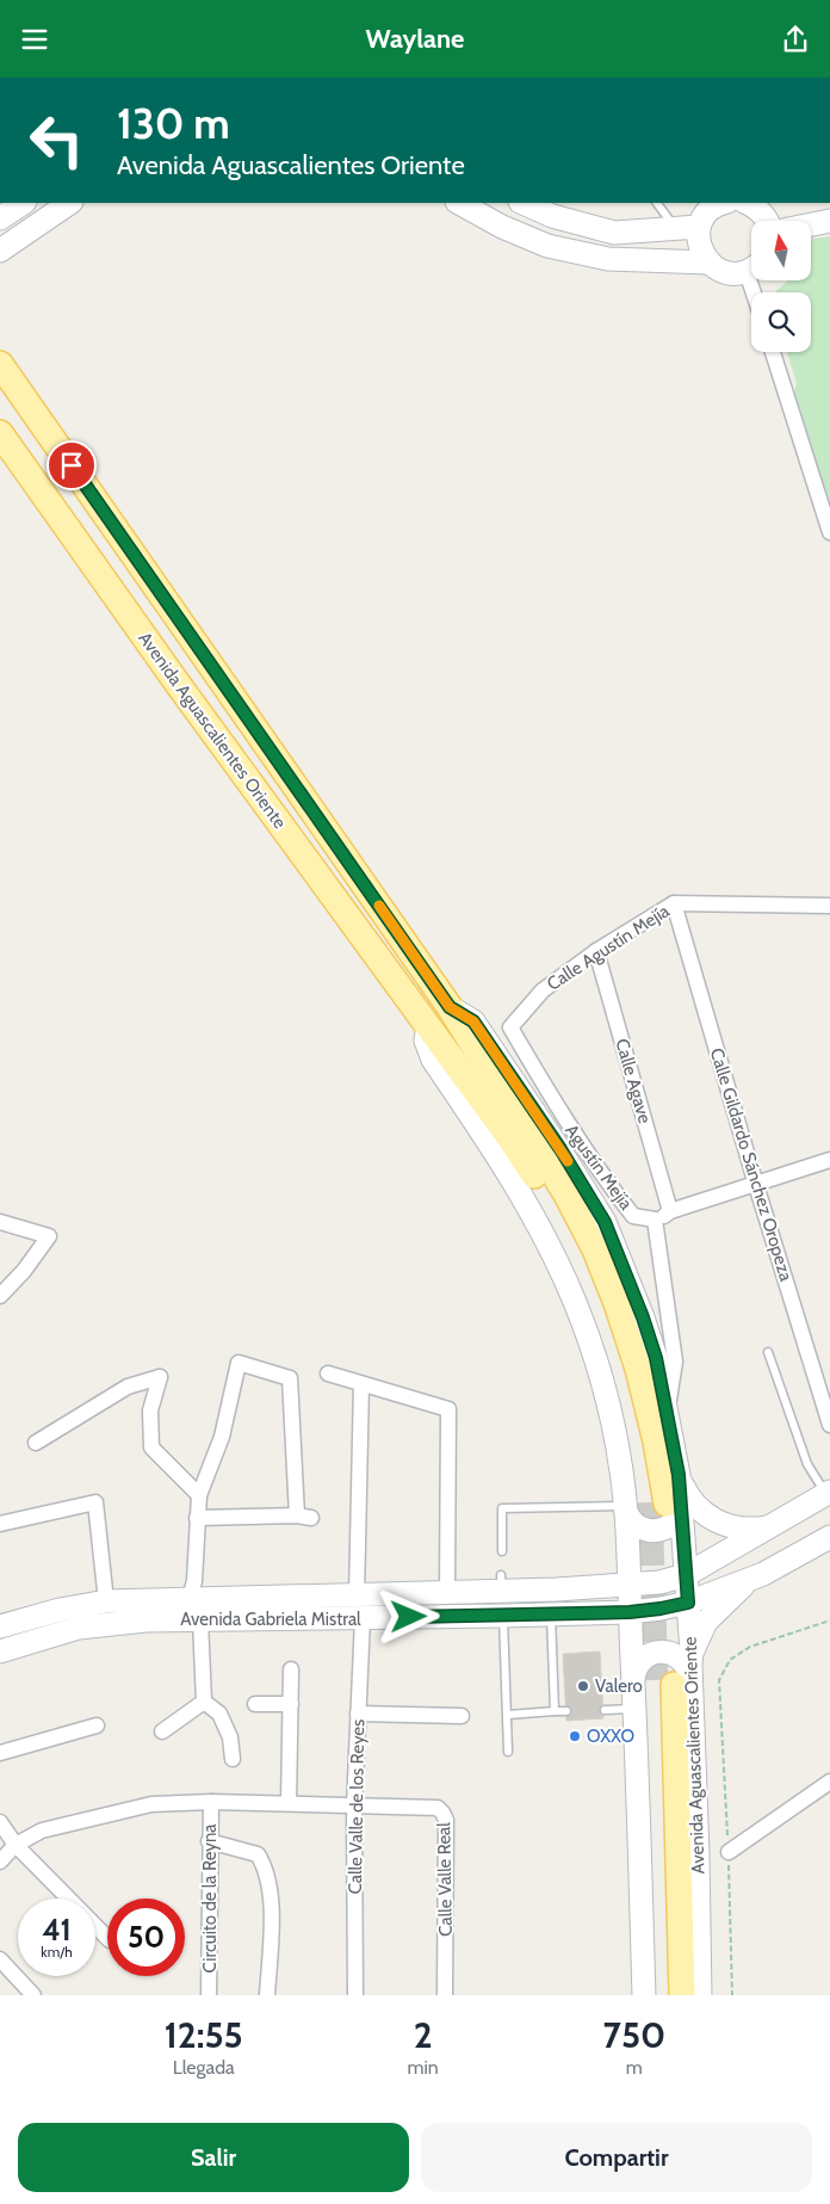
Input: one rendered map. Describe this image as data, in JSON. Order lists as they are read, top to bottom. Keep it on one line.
{"streets":{"main road":["Avenida Aguascalientes Oriente","Avenida Gabriela Mistral"],"street":["Calle Agustín Mejía","Calle Agave","Calle Gildardo Sánchez Oropeza","Agustín Mejía","Calle Valle de los Reyes","Calle Valle Real","Circuito de la Reyna"]},"crossings":[["Avenida Aguascalientes Oriente","Agustín Mejía"],["Avenida Aguascalientes Oriente","Avenida Gabriela Mistral"],["Calle Agustín Mejía","Calle Agave"],["Calle Agustín Mejía","Calle Gildardo Sánchez Oropeza"],["Calle Agustín Mejía","Agustín Mejía"],["Avenida Gabriela Mistral","Calle Valle de los Reyes"],["Calle Valle de los Reyes","Calle Valle Real"],["Calle Valle Real","Circuito de la Reyna"]],"places":["Valero","OXXO"],"north":"top","page":{"header":"Waylane","turn":["130 m","Avenida Aguascalientes Oriente"],"speed":"41 km/h","limit":"50","eta":["12:55","Llegada","2","min","750","m"],"buttons":["Salir","Compartir"]}}
